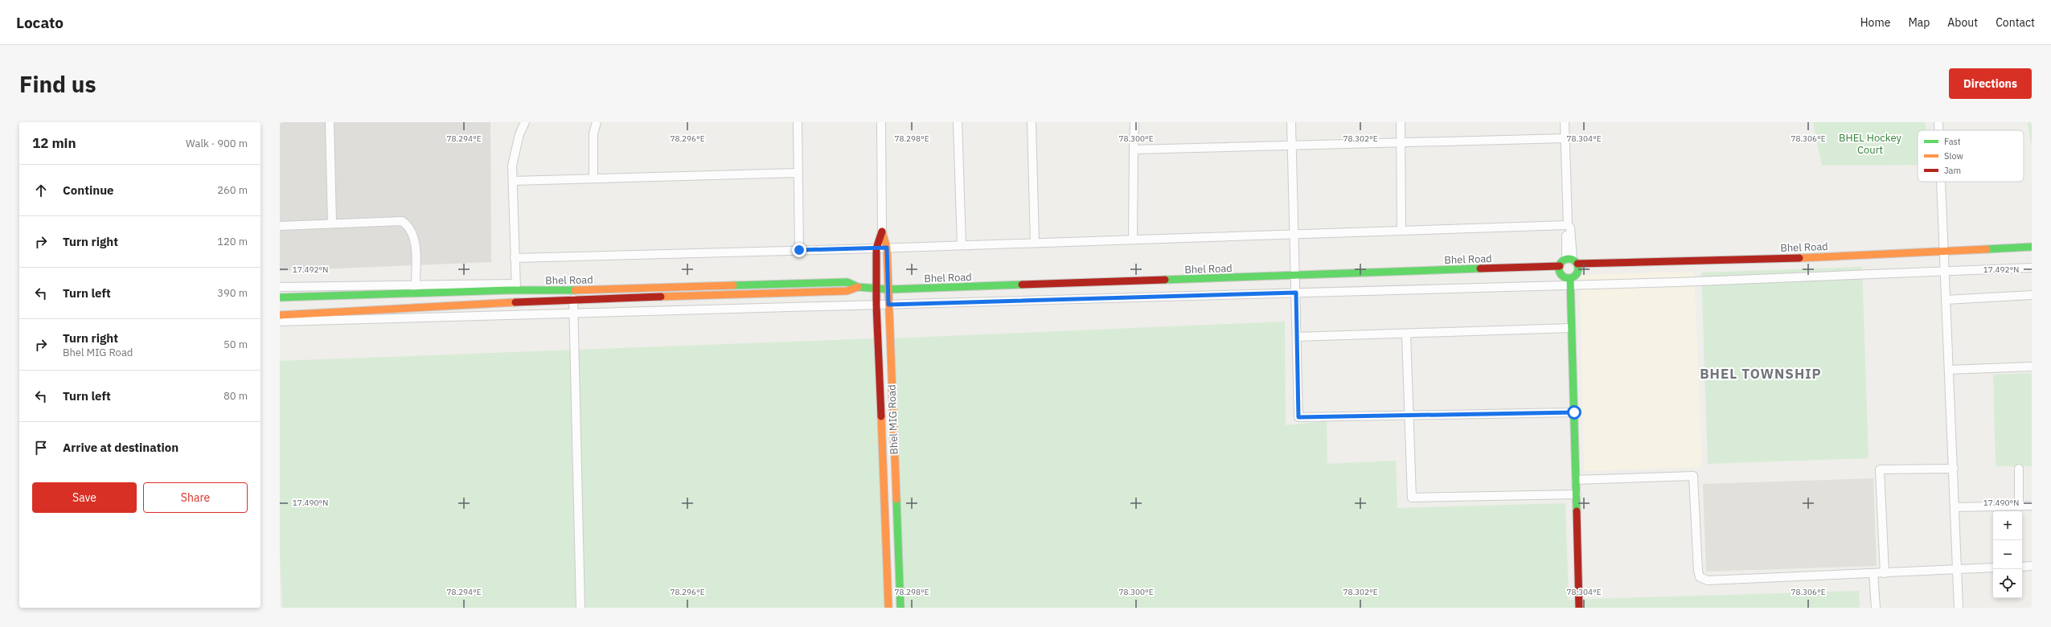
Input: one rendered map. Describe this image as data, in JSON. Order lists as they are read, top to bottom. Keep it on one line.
{"streets":{"street":["Bhel Road","Bhel MIG Road"]},"crossings":[["Bhel Road","Bhel MIG Road"]],"districts":["BHEL TOWNSHIP"],"parks":["BHEL Hockey Court"],"legend":["Fast","Slow","Jam"],"page":{"header":"Locato","nav":["Home","Map","About","Contact"],"buttons":["Directions",["Save","Share"]],"title":"Find us","heading":["12 min","Walk · 900 m"],"list":[["Continue","260 m"],["Turn right","120 m"],["Turn left","390 m"],["Turn right","Bhel MIG Road","50 m"],["Turn left","80 m"],"Arrive at destination"],"map_buttons":["+","−"]},"coordinates":["78.294°E","78.296°E","78.298°E","78.300°E","78.302°E","78.304°E","78.306°E","17.492°N","17.490°N"]}
